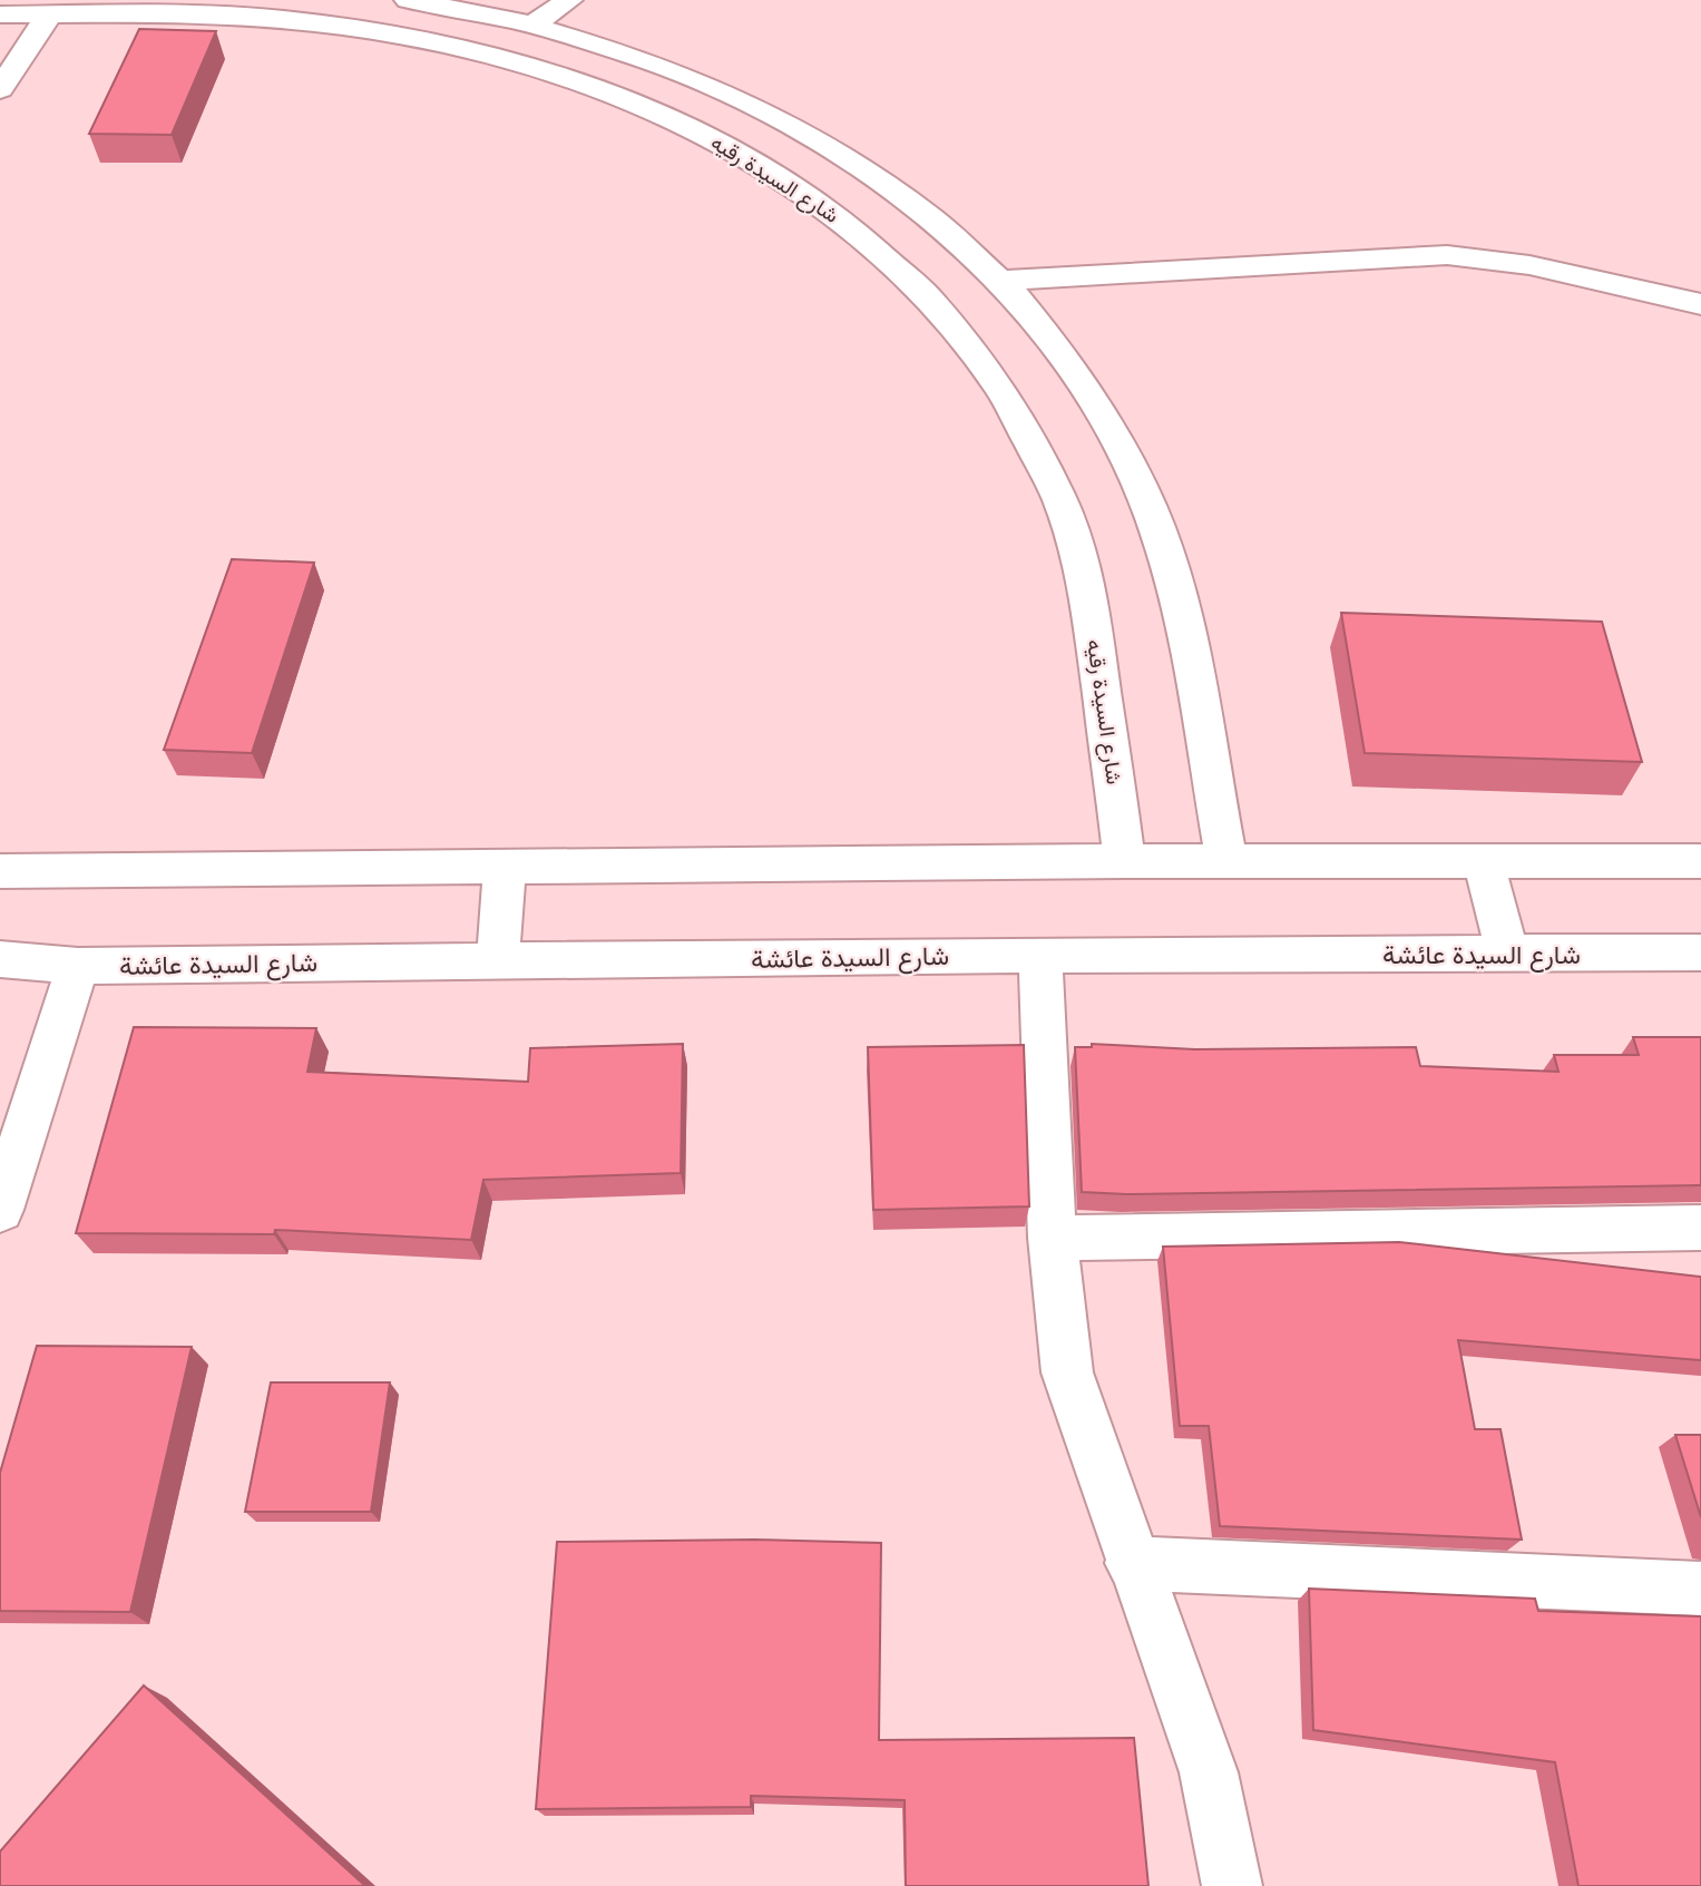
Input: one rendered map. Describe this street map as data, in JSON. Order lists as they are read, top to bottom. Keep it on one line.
{"streets":{"street":["شارع السيدة رقيه","شارع السيدة عائشة"]}}
